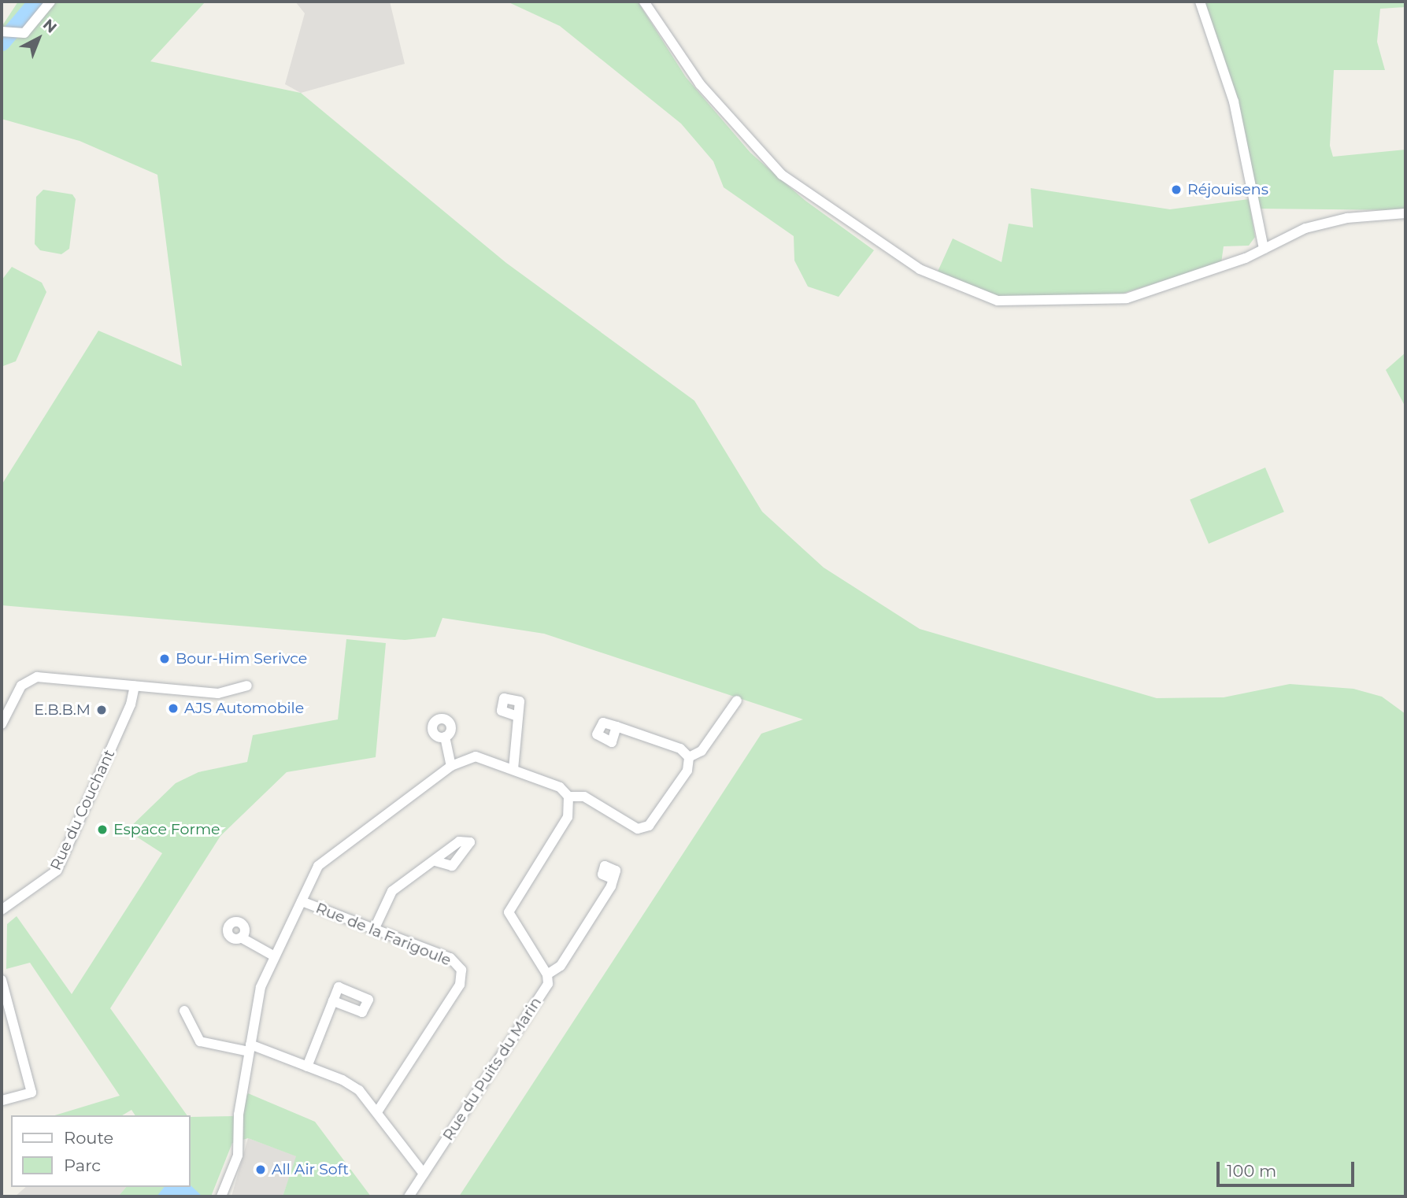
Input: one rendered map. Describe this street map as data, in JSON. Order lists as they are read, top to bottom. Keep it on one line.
{"streets":{"street":["Rue du Couchant","Rue de la Farigoule","Rue du Puits du Marin"]},"places":["Réjouisens","Bour-Him Serivce","AJS Automobile","E.B.B.M","Espace Forme","All Air Soft"],"legend":["Route","Parc"],"scale_bar":"100 m","north":"top right"}
